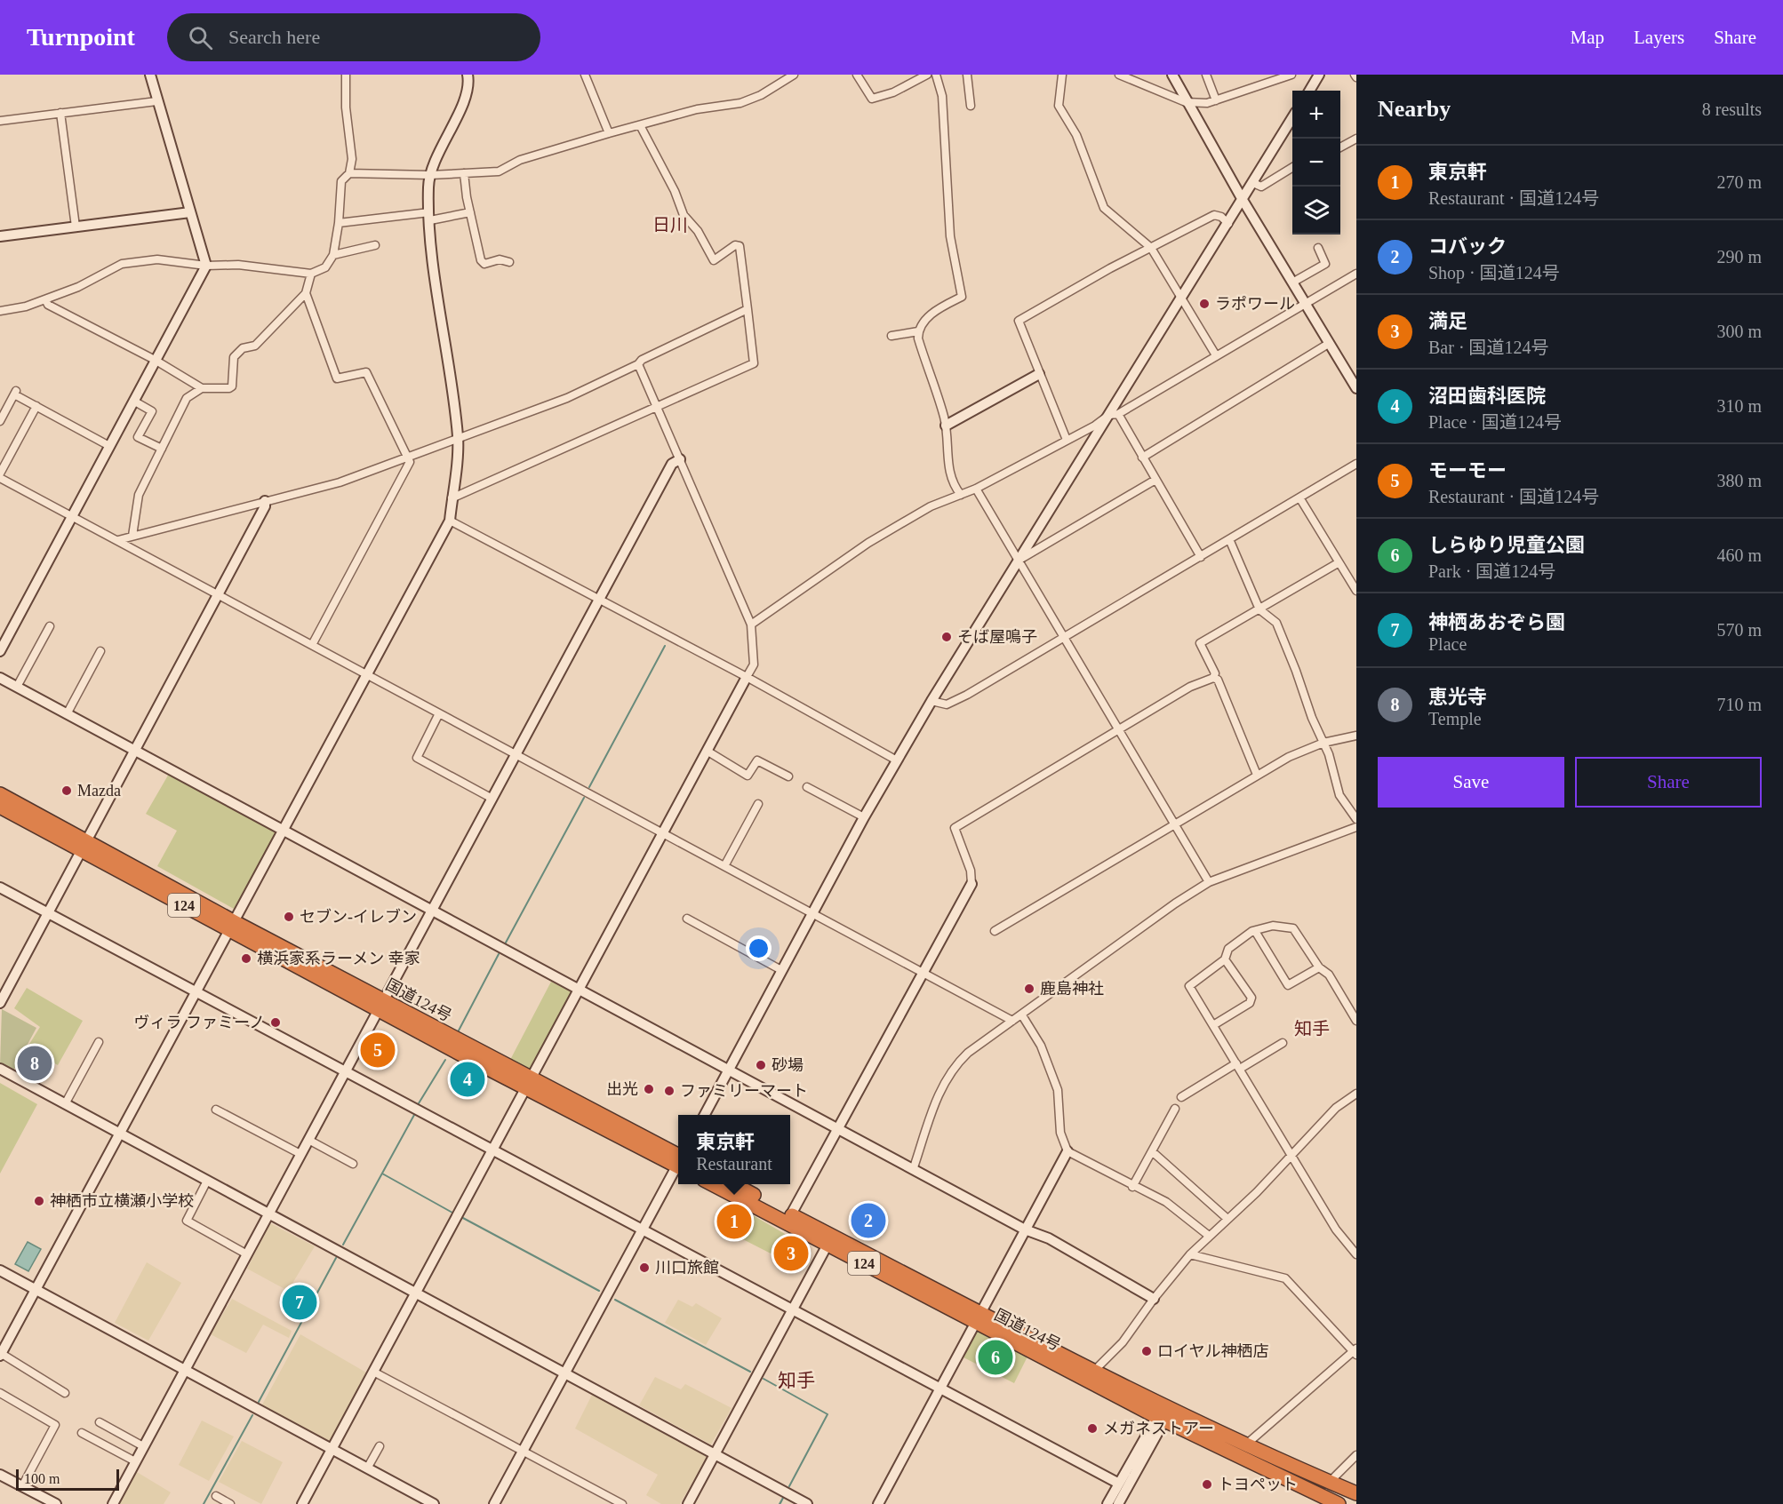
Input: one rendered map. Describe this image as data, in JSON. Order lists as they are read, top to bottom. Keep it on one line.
{"streets":{"highway":["124","国道124号"]},"districts":["日川","知手","知手"],"places":["ラポワール","そば屋鳴子","Mazda","セブン-イレブン","横浜家系ラーメン 幸家","鹿島神社","ヴィラ ファミーノ","砂場","出光","ファミリーマート","神栖市立横瀬小学校","川口旅館","ロイヤル神栖店","メガネストアー","トヨペット"],"scale_bar":"100 m","page":{"header":"Turnpoint","search":"Search here","nav":["Map","Layers","Share"],"heading":["Nearby","8 results"],"map_buttons":["+","−"],"list":[{"mark":"1","name":"東京軒","note":"Restaurant · 国道124号","value":"270 m"},{"mark":"2","name":"コバック","note":"Shop · 国道124号","value":"290 m"},{"mark":"3","name":"満足","note":"Bar · 国道124号","value":"300 m"},{"mark":"4","name":"沼田歯科医院","note":"Place · 国道124号","value":"310 m"},{"mark":"5","name":"モーモー","note":"Restaurant · 国道124号","value":"380 m"},{"mark":"6","name":"しらゆり児童公園","note":"Park · 国道124号","value":"460 m"},{"mark":"7","name":"神栖あおぞら園","note":"Place","value":"570 m"},{"mark":"8","name":"恵光寺","note":"Temple","value":"710 m"}],"buttons":["Save","Share"],"pins":["5","8","4","2","1","3","7","6"],"popup":["東京軒","Restaurant"],"scale":"100 m"}}
